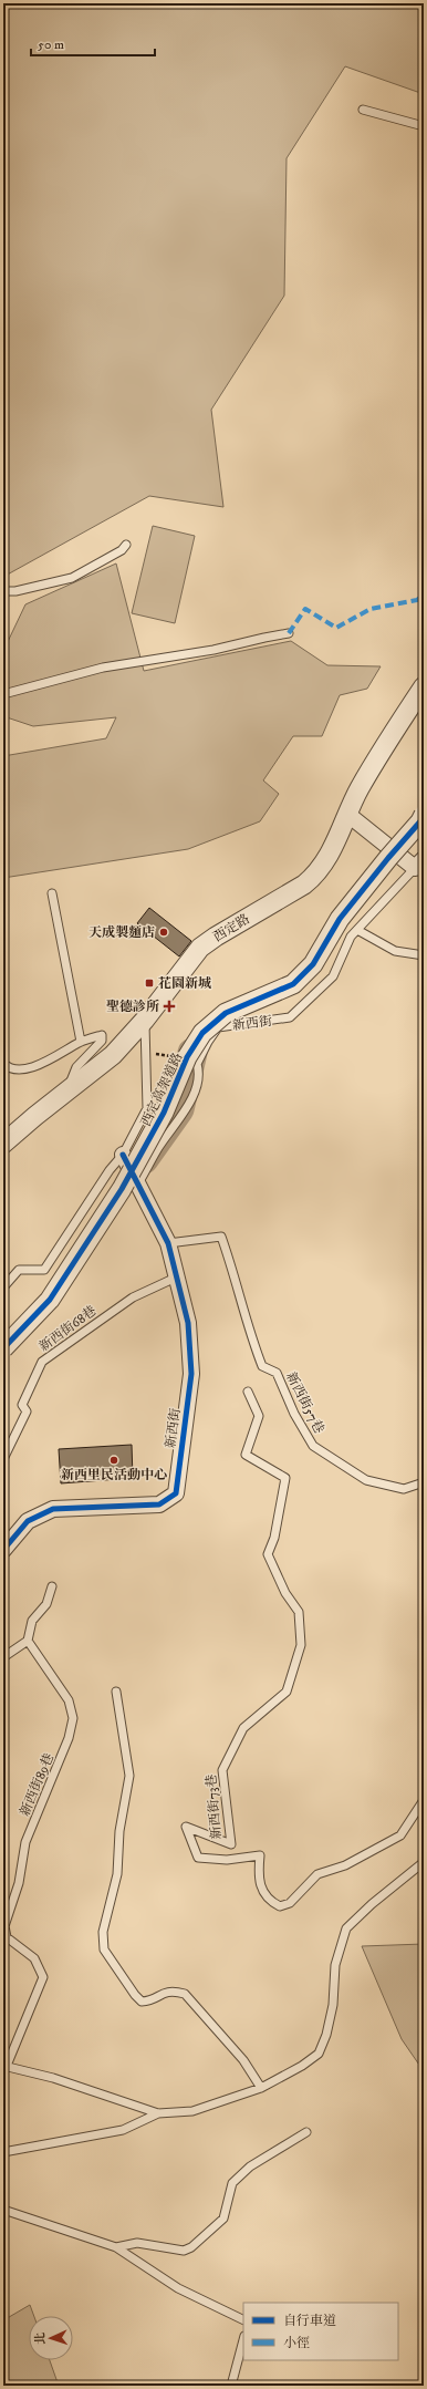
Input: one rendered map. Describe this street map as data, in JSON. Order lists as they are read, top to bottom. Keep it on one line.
{"streets":{"street":["西定路","新西街","西定高架道路"],"lane":["新西街68巷","新西街57巷","新西街89巷","新西街73巷"]},"crossings":[["新西街","新西街68巷"],["新西街","新西街57巷"]],"places":{"other":["天成製麵店","新西里民活動中心"],"transit":["花園新城"],"health":["聖德診所"]},"legend":["自行車道","小徑"],"scale_bar":"50 m","north":"left"}
